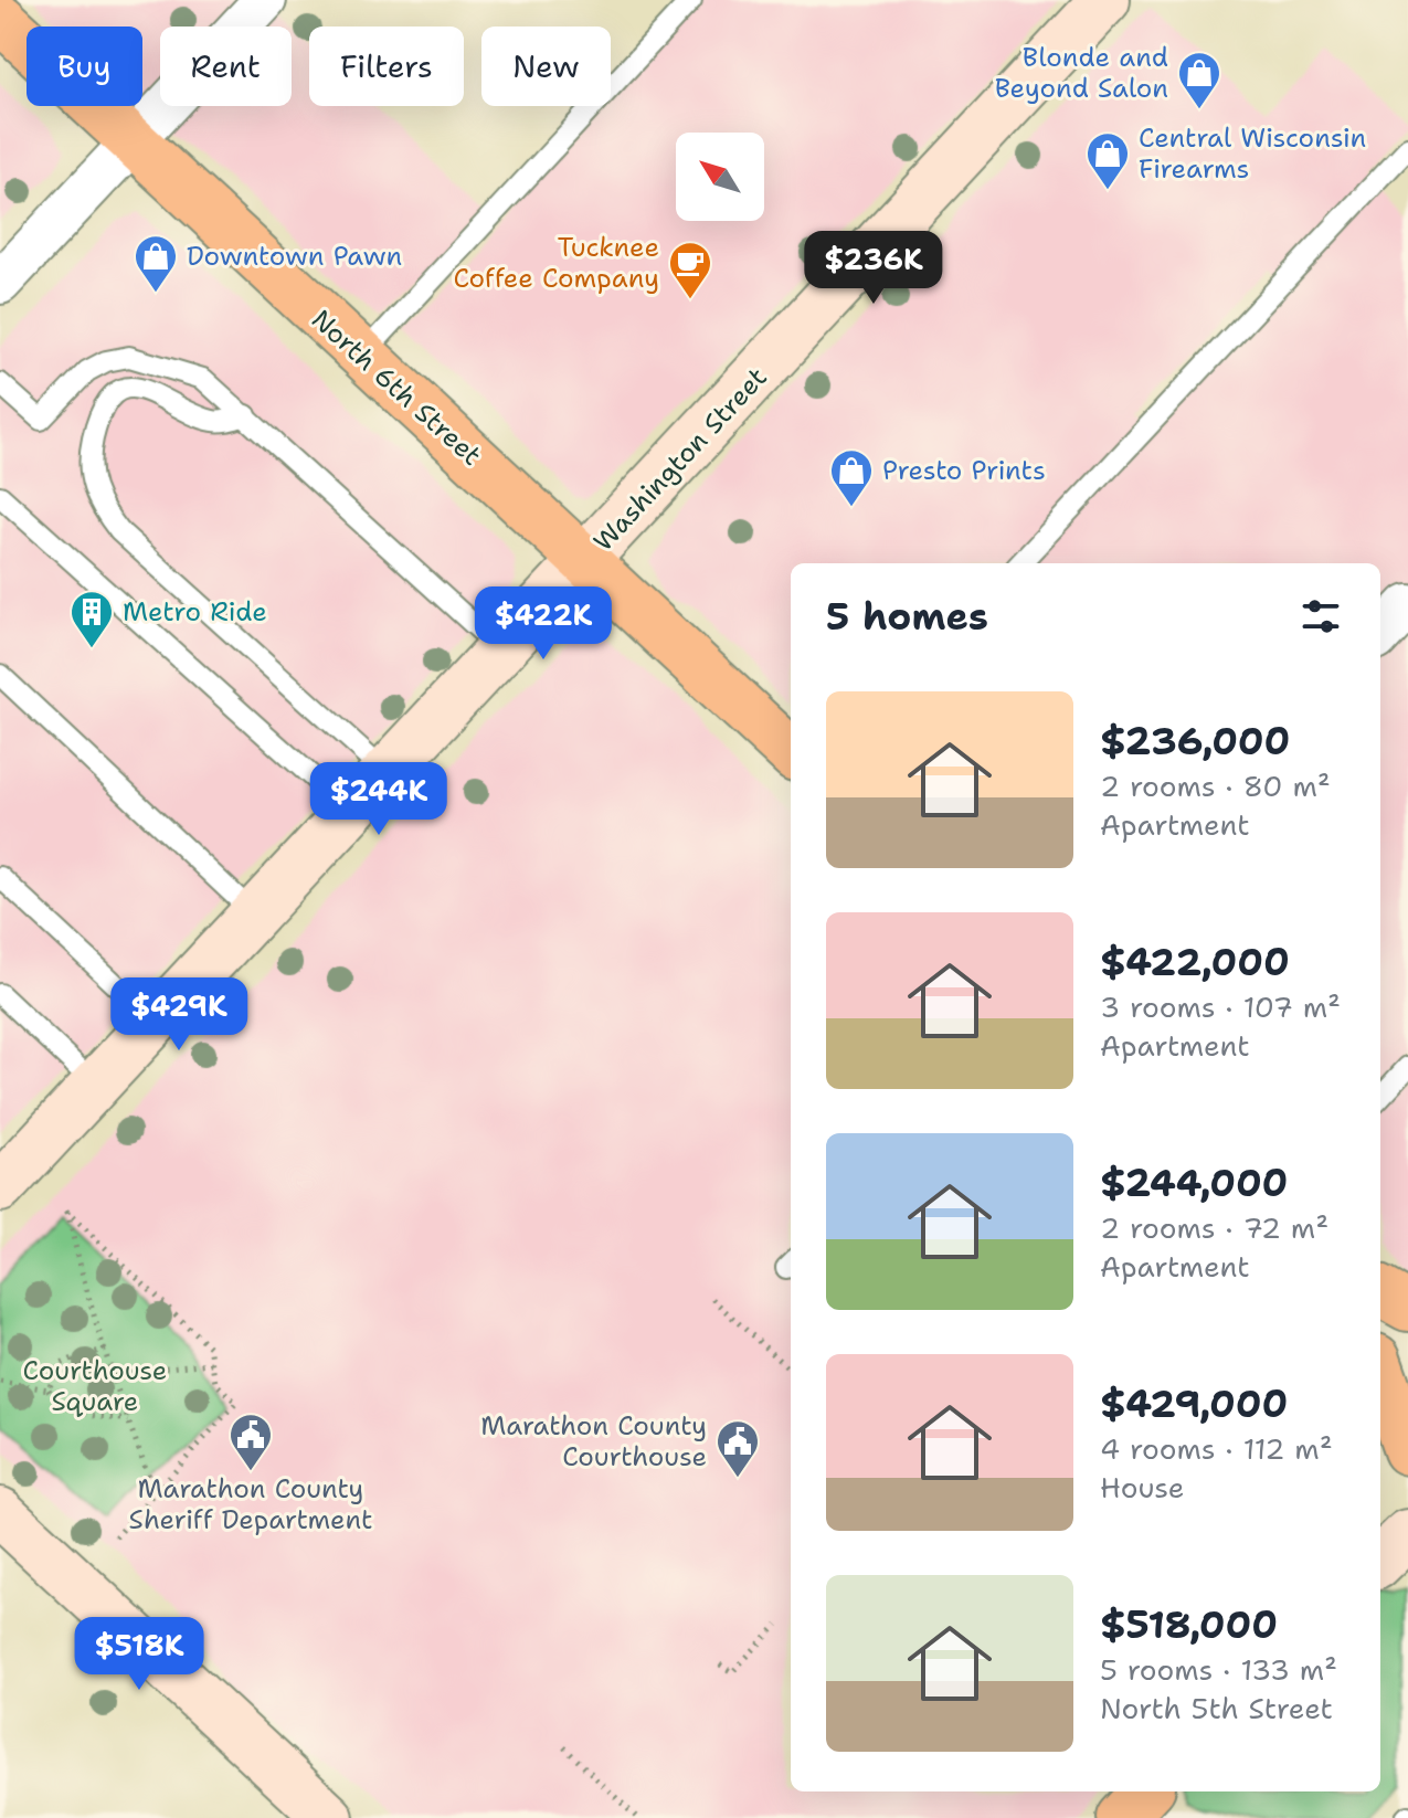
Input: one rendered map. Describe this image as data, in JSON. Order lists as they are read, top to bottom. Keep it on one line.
{"streets":{"main road":["North 6th Street"],"street":["Washington Street"]},"crossings":[["North 6th Street","Washington Street"]],"parks":["Courthouse Square"],"places":{"shop":["Blonde and Beyond Salon","Central Wisconsin Firearms","Downtown Pawn","Presto Prints"],"cafe":["Tucknee Coffee Company"],"building":["Metro Ride"],"public building":["Marathon County Sheriff Department","Marathon County Courthouse"]},"north":"top left","page":{"chip":["Buy","Rent","Filters","New"],"price":["$236K","$422K","$244K","$429K","$518K"],"heading":"5 homes","list":[{"name":"$236,000","note":"2 rooms · 80 m² · Apartment"},{"name":"$422,000","note":"3 rooms · 107 m² · Apartment"},{"name":"$244,000","note":"2 rooms · 72 m² · Apartment"},{"name":"$429,000","note":"4 rooms · 112 m² · House"},{"name":"$518,000","note":"5 rooms · 133 m² · North 5th Street"}]}}
